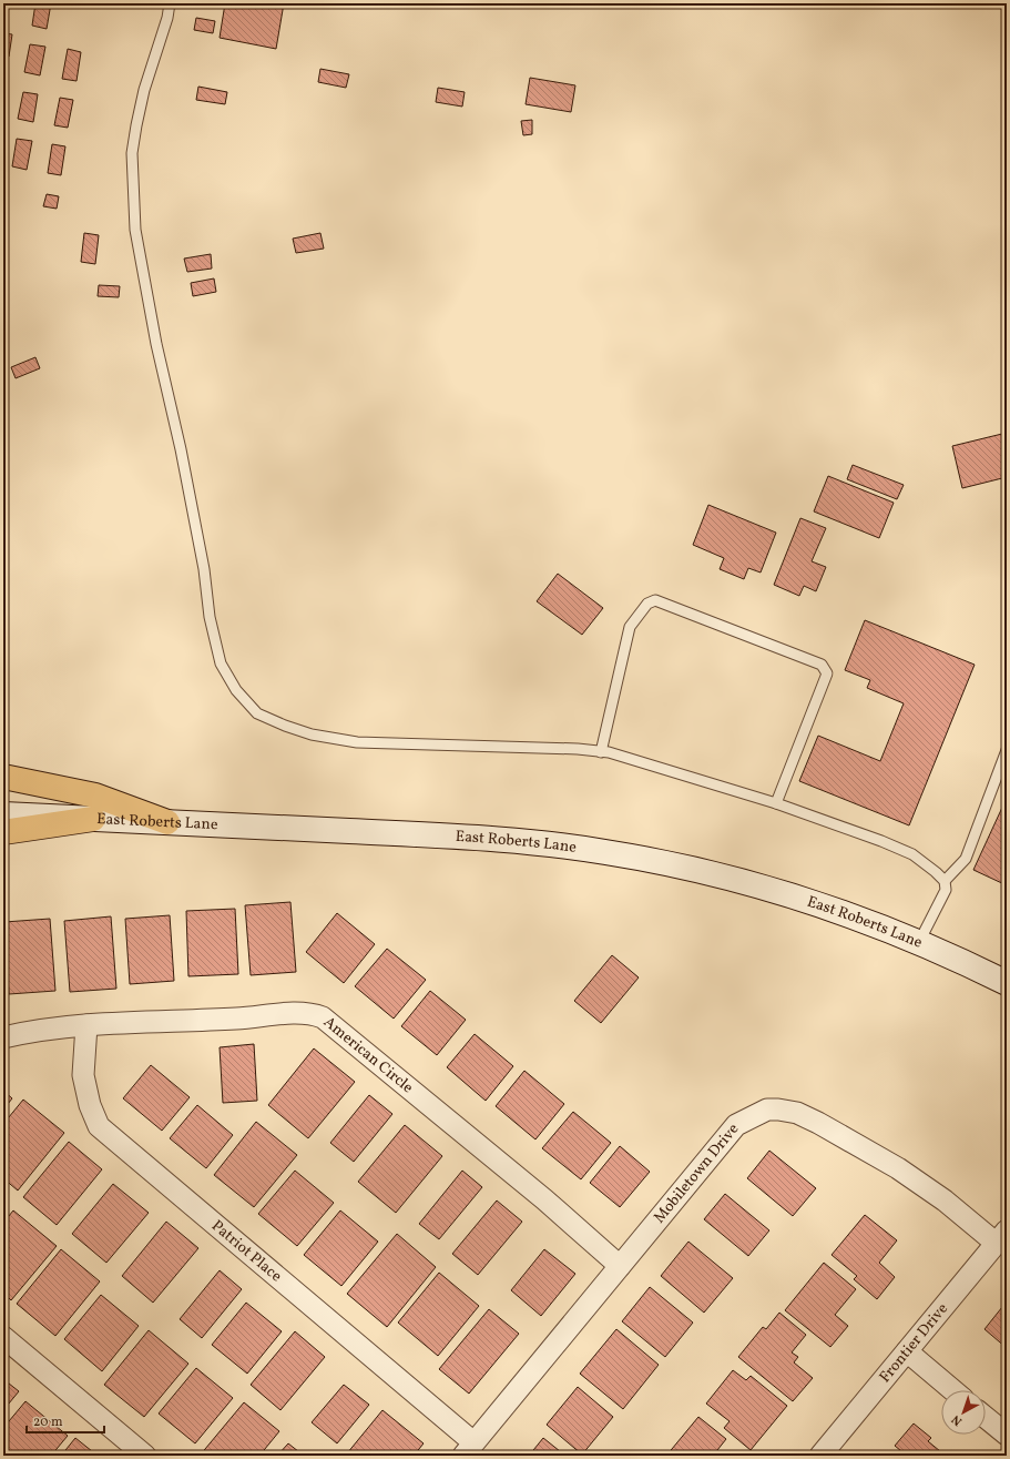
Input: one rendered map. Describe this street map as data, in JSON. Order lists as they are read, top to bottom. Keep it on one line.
{"streets":{"main road":["East Roberts Lane"],"street":["American Circle","Mobiletown Drive","Patriot Place","Frontier Drive"]},"crossings":[["American Circle","Mobiletown Drive"],["American Circle","Patriot Place"],["Mobiletown Drive","Patriot Place"],["Mobiletown Drive","Frontier Drive"]],"scale_bar":"20 m","north":"bottom left"}
